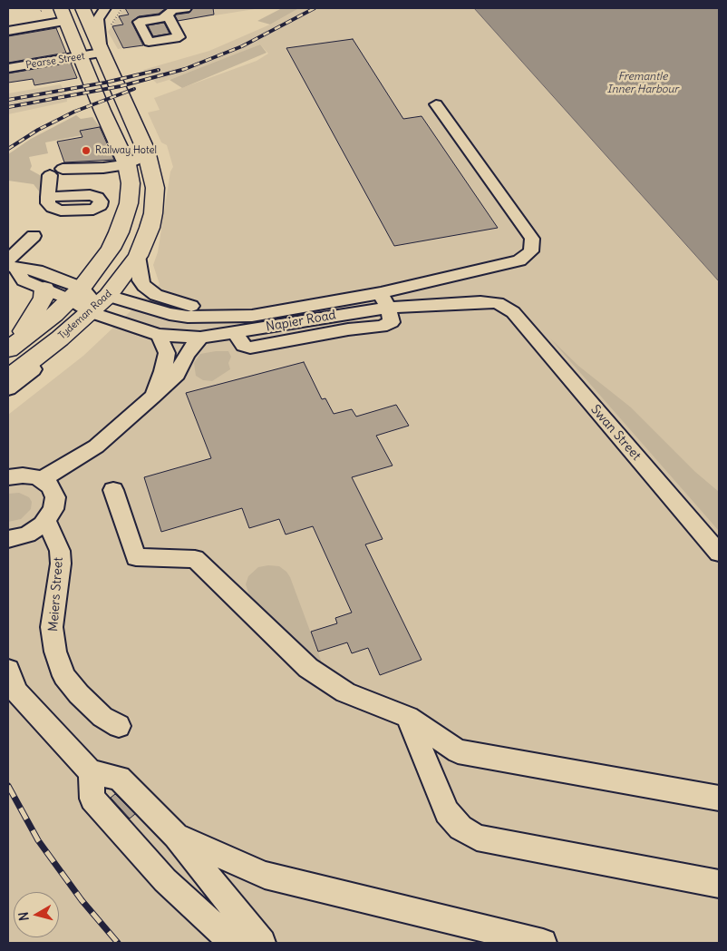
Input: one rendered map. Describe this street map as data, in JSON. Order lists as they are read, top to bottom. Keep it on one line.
{"streets":{"main road":["Tydeman Road"],"street":["Pearse Street","Napier Road","Swan Street","Meiers Street"]},"crossings":[["Pearse Street","Tydeman Road"],["Tydeman Road","Napier Road"],["Napier Road","Swan Street"]],"water":["Fremantle Inner Harbour"],"places":["Railway Hotel"],"north":"left"}
